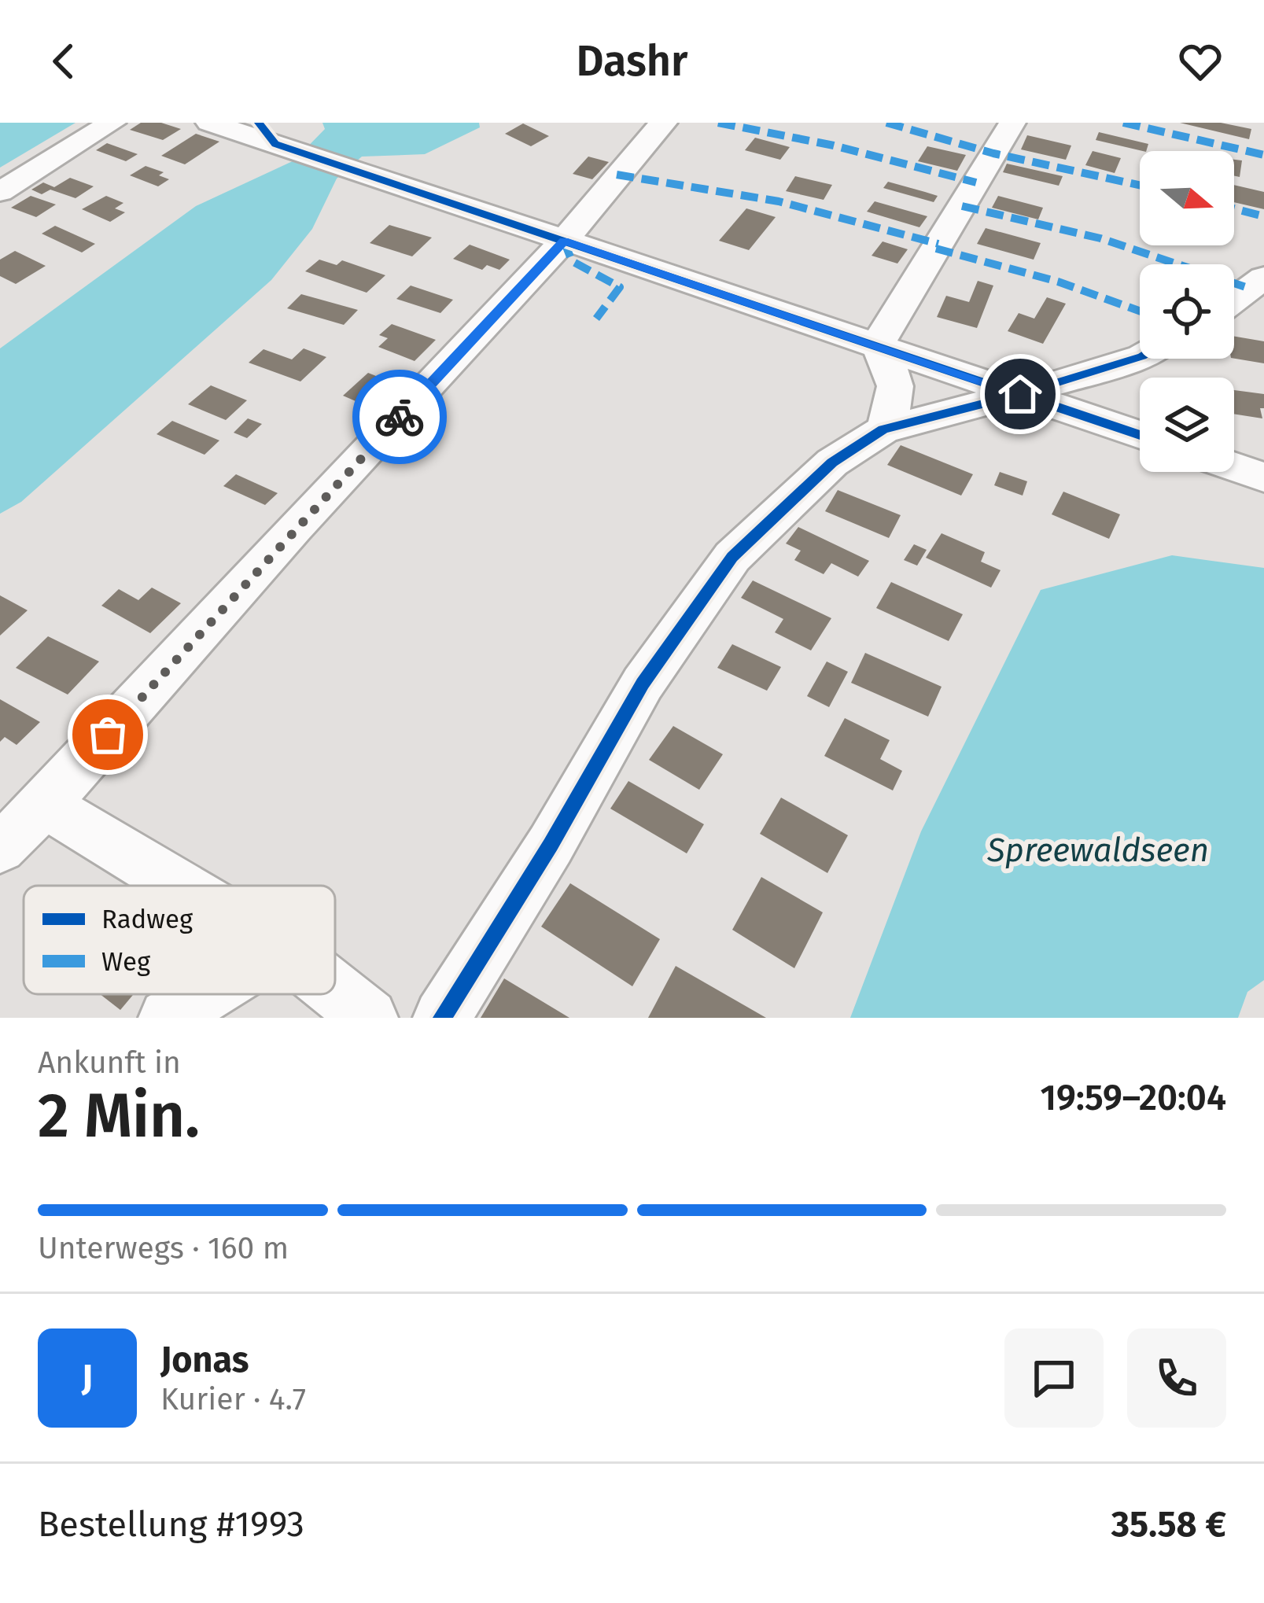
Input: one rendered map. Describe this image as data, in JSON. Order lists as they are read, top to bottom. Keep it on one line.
{"water":["Spreewaldseen"],"legend":["Radweg","Weg"],"north":"right","page":{"header":"Dashr","heading":["2 Min.","Ankunft in","19:59–20:04"],"panel":["Jonas","Kurier · 4.7","Bestellung #1993","35.58 €"],"bar":"Unterwegs · 160 m","round":"J"}}
